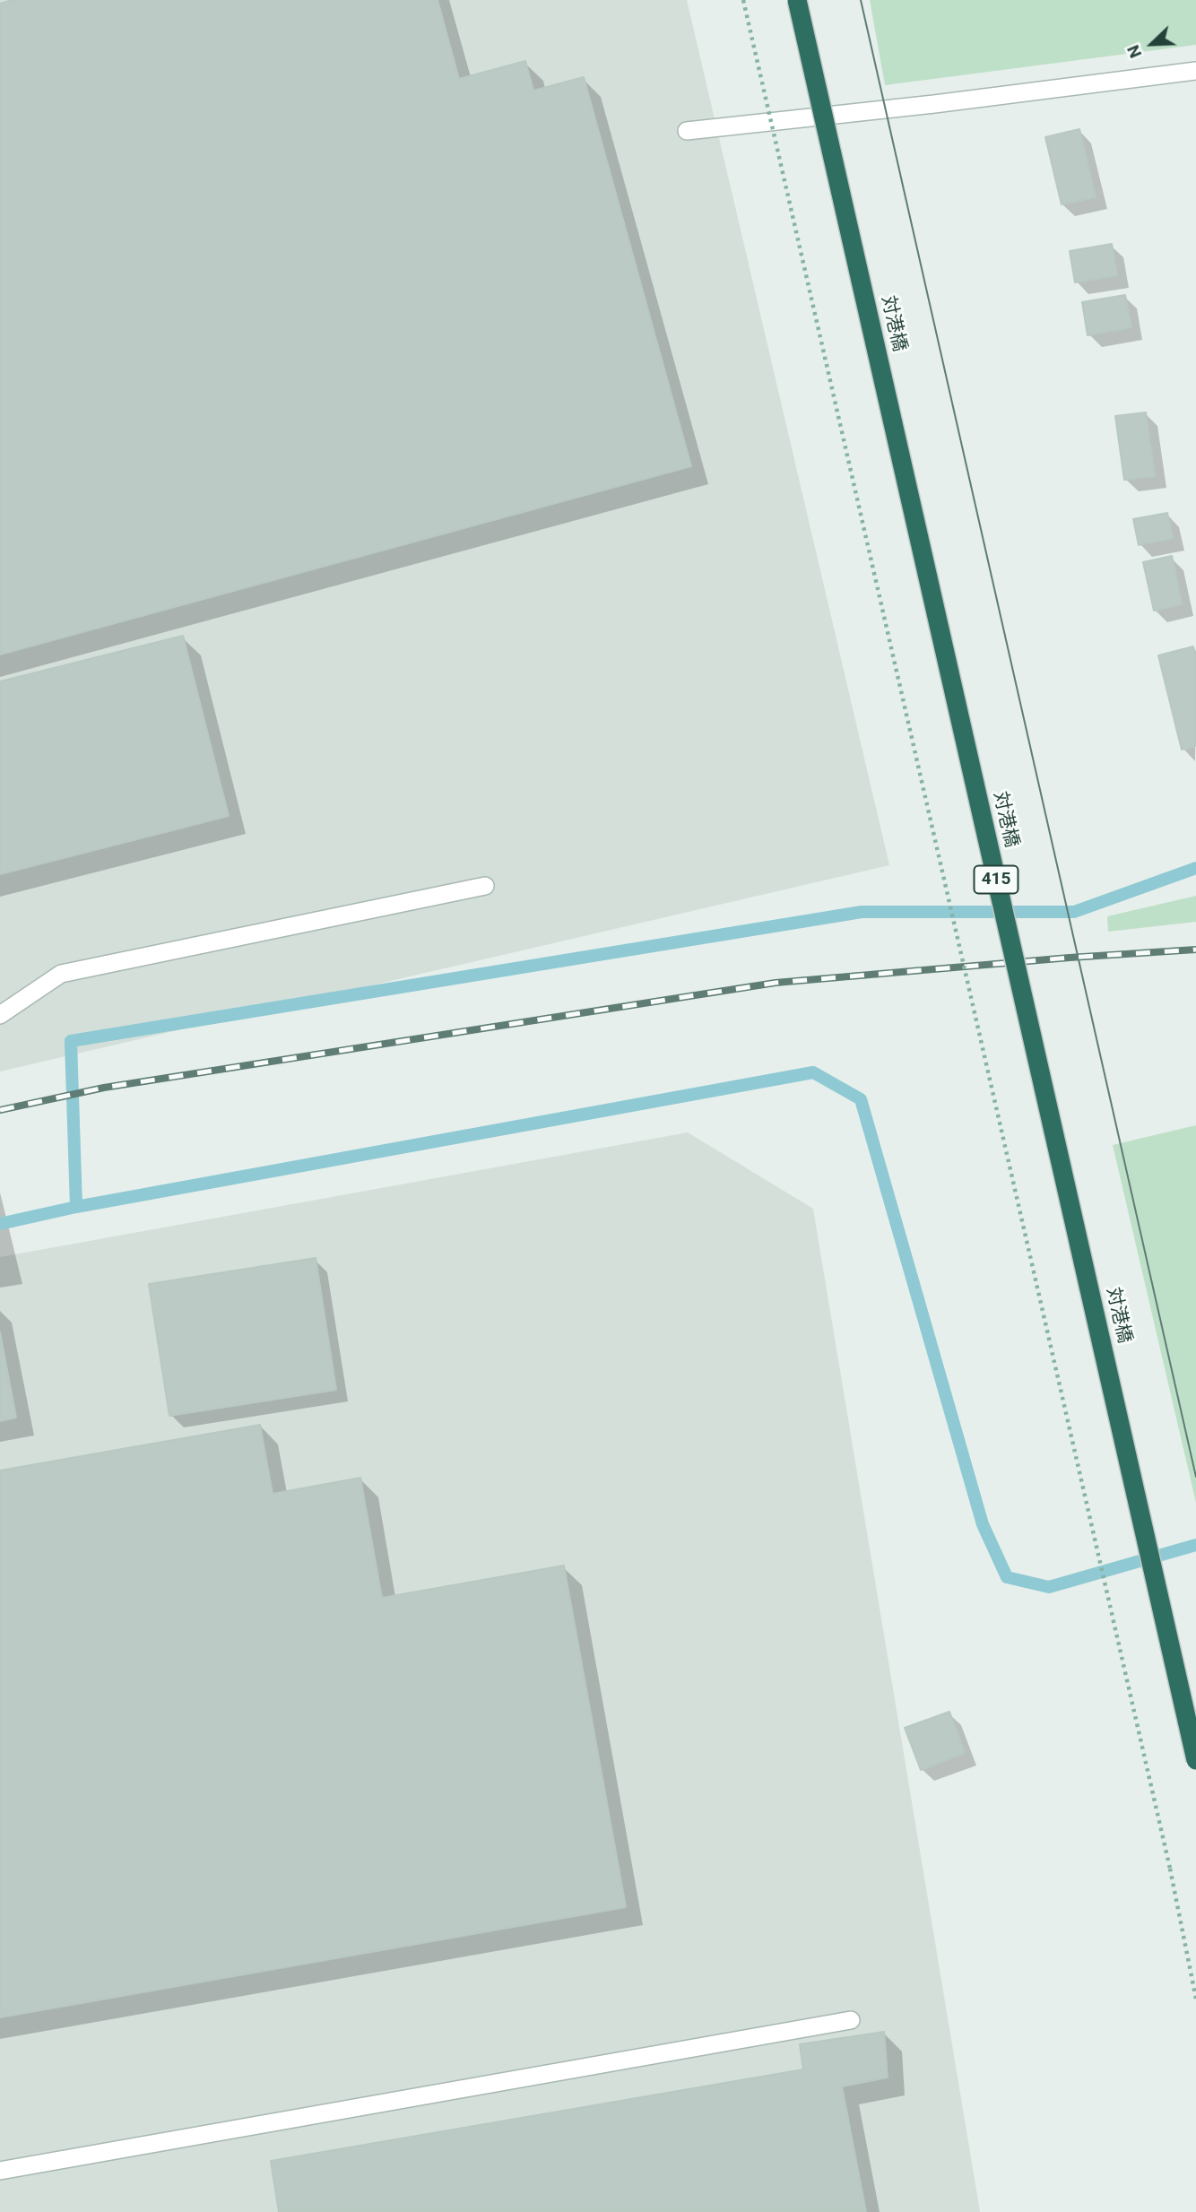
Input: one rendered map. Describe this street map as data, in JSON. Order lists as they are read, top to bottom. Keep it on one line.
{"streets":{"highway":["対港橋","415"]},"north":"bottom left"}
